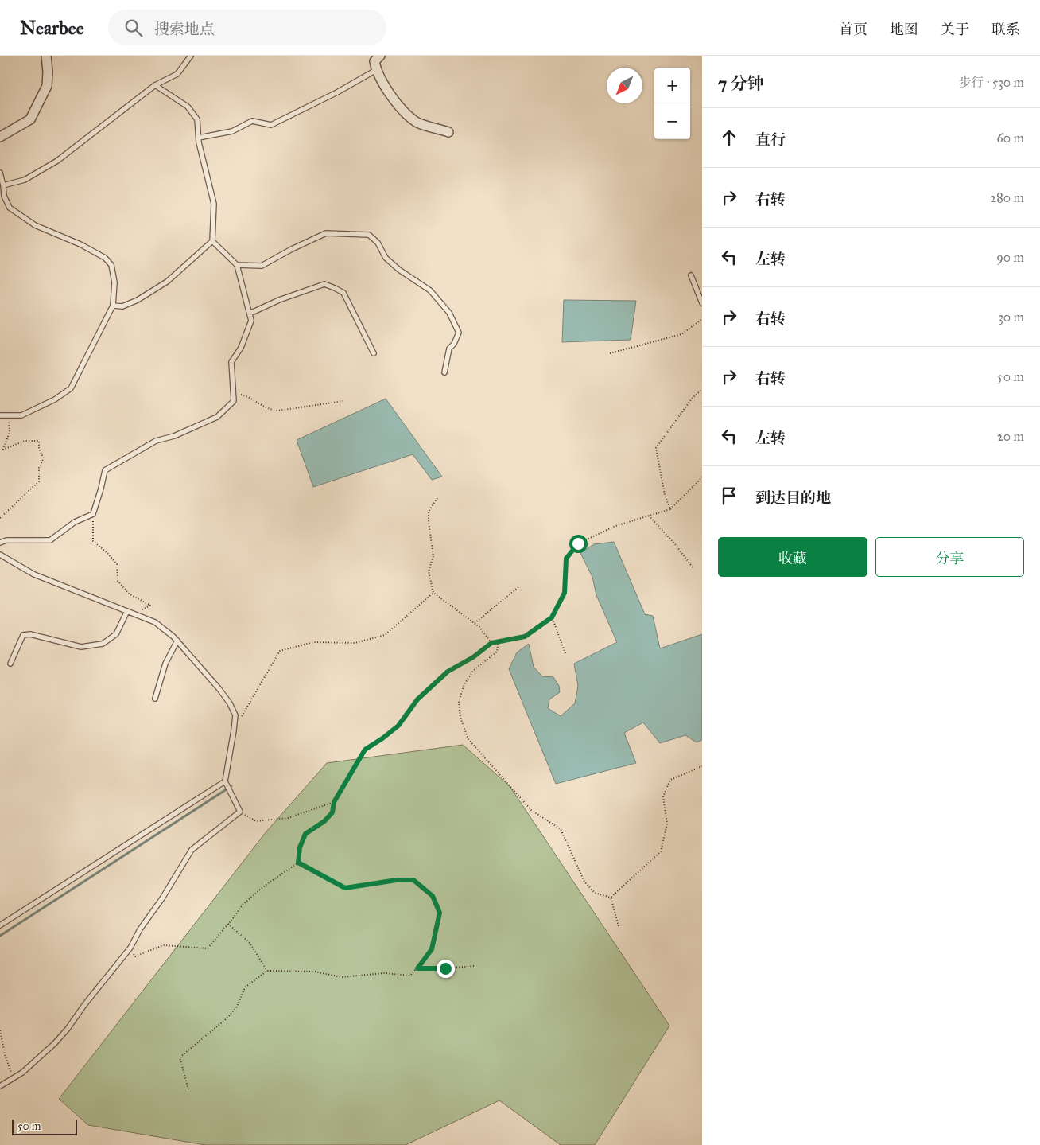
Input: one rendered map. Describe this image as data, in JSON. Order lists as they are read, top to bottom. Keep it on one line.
{"scale_bar":"50 m","north":"bottom left","page":{"header":"Nearbee","search":"搜索地点","nav":["首页","地图","关于","联系"],"heading":["7 分钟","步行 · 530 m"],"map_buttons":["+","−"],"list":[["直行","60 m"],["右转","280 m"],["左转","90 m"],["右转","30 m"],["右转","50 m"],["左转","20 m"],"到达目的地"],"buttons":["收藏","分享"],"scale":"50 m"}}
